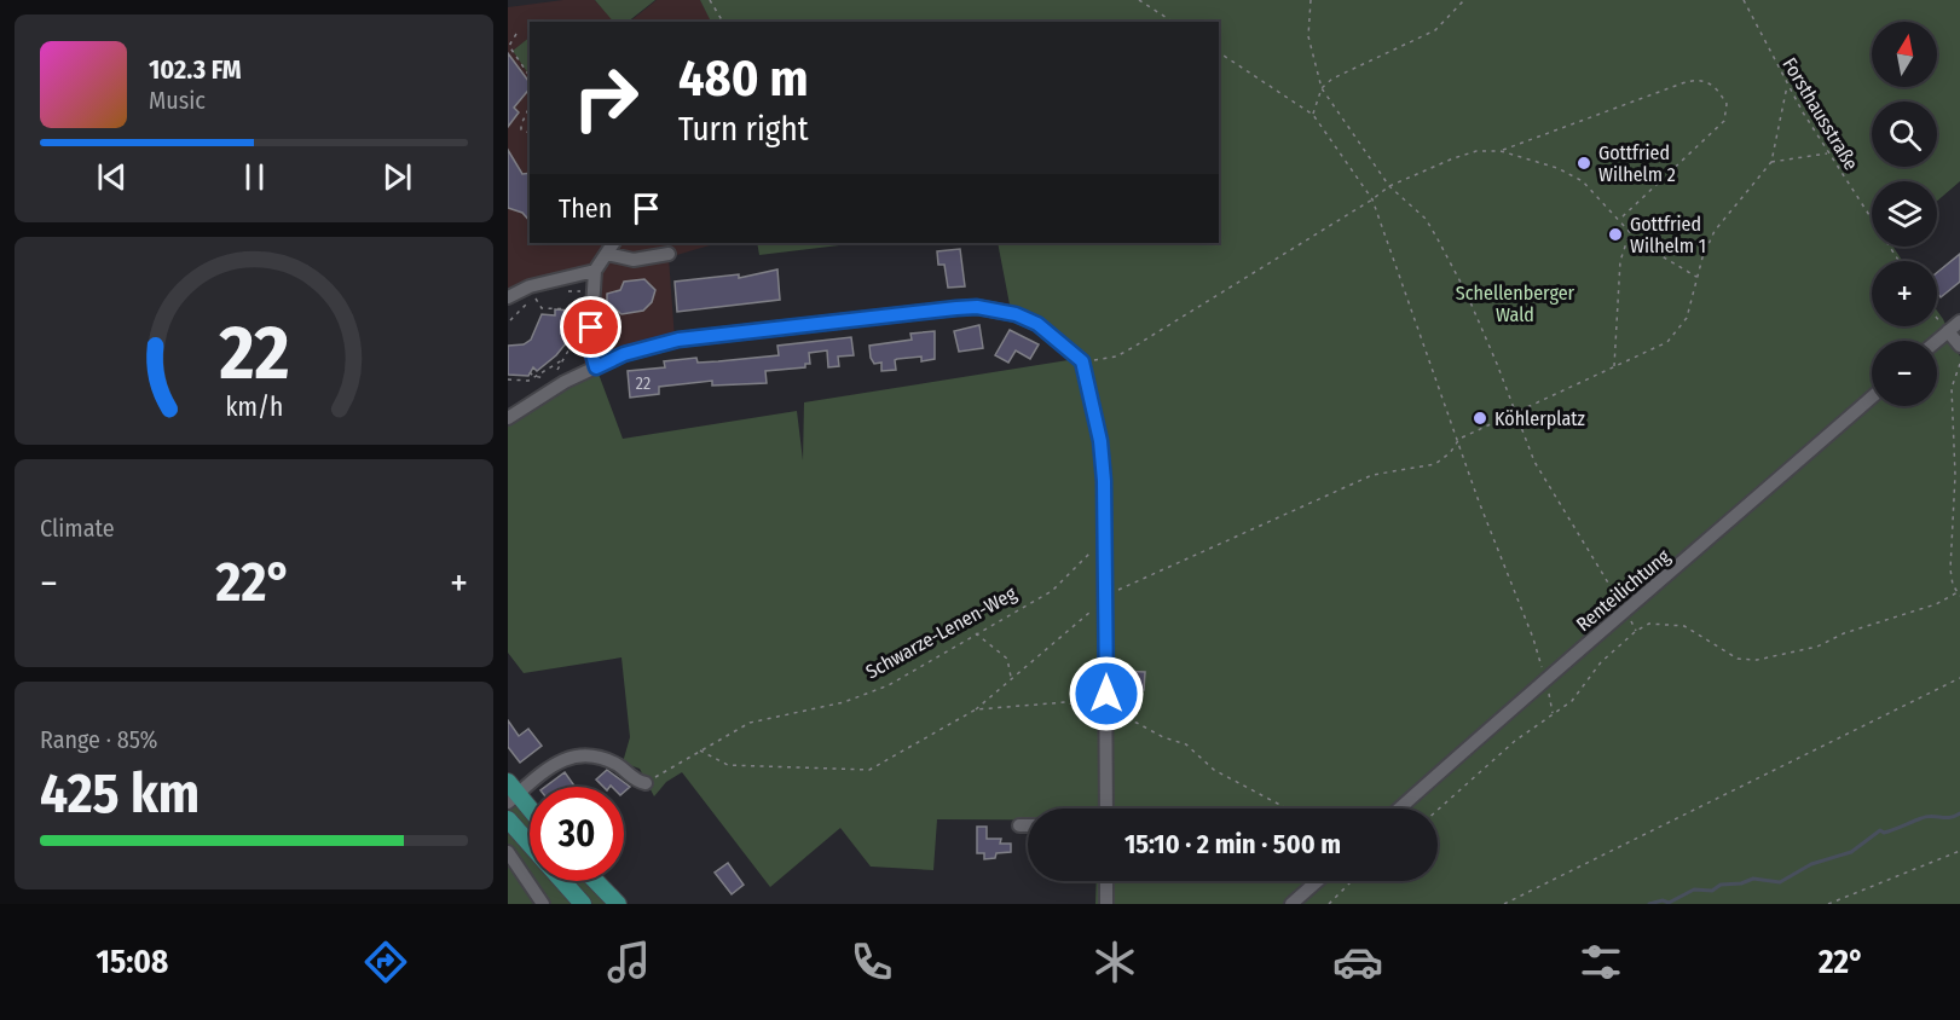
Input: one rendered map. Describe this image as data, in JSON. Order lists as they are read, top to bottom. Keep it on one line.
{"streets":{"street":["Renteilichtung"],"path":["Forsthausstraße","Schwarze-Lenen-Weg"]},"parks":["Schellenberger Wald"],"places":["Gottfried Wilhelm 2","Gottfried Wilhelm 1","Köhlerplatz"],"house_numbers":["22"],"north":"top","page":{"map_buttons":["+","−"],"turn":["480 m","Turn right"],"song":["102.3 FM","Music"],"then":"Then","tile":["Climate",["Range · 85%","425 km"]],"heat":["−","22°","+"],"limit":"30","trip":"15:10 · 2 min · 500 m","tabs":["15:08","22°"],"gauge":["22","km/h"]}}
